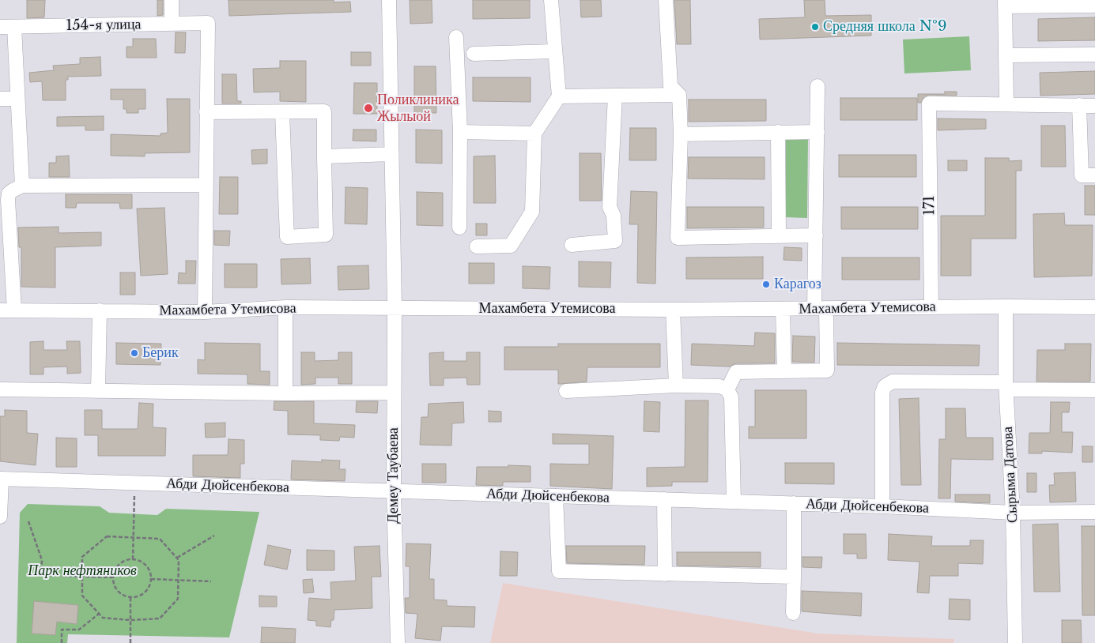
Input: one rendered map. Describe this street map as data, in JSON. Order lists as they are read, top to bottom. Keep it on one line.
{"streets":{"street":["154-я улица","171","Махамбета Утемисова","Сырыма Датова","Демеу Таубаева","Абди Дюйсенбекова"]},"crossings":[["171","Махамбета Утемисова"],["Махамбета Утемисова","Сырыма Датова"],["Махамбета Утемисова","Демеу Таубаева"],["Сырыма Датова","Абди Дюйсенбекова"],["Демеу Таубаева","Абди Дюйсенбекова"]],"parks":["Парк нефтяников"],"places":["Средняя школа №9","Поликлиника Жылыой","Карагоз","Берик"]}
